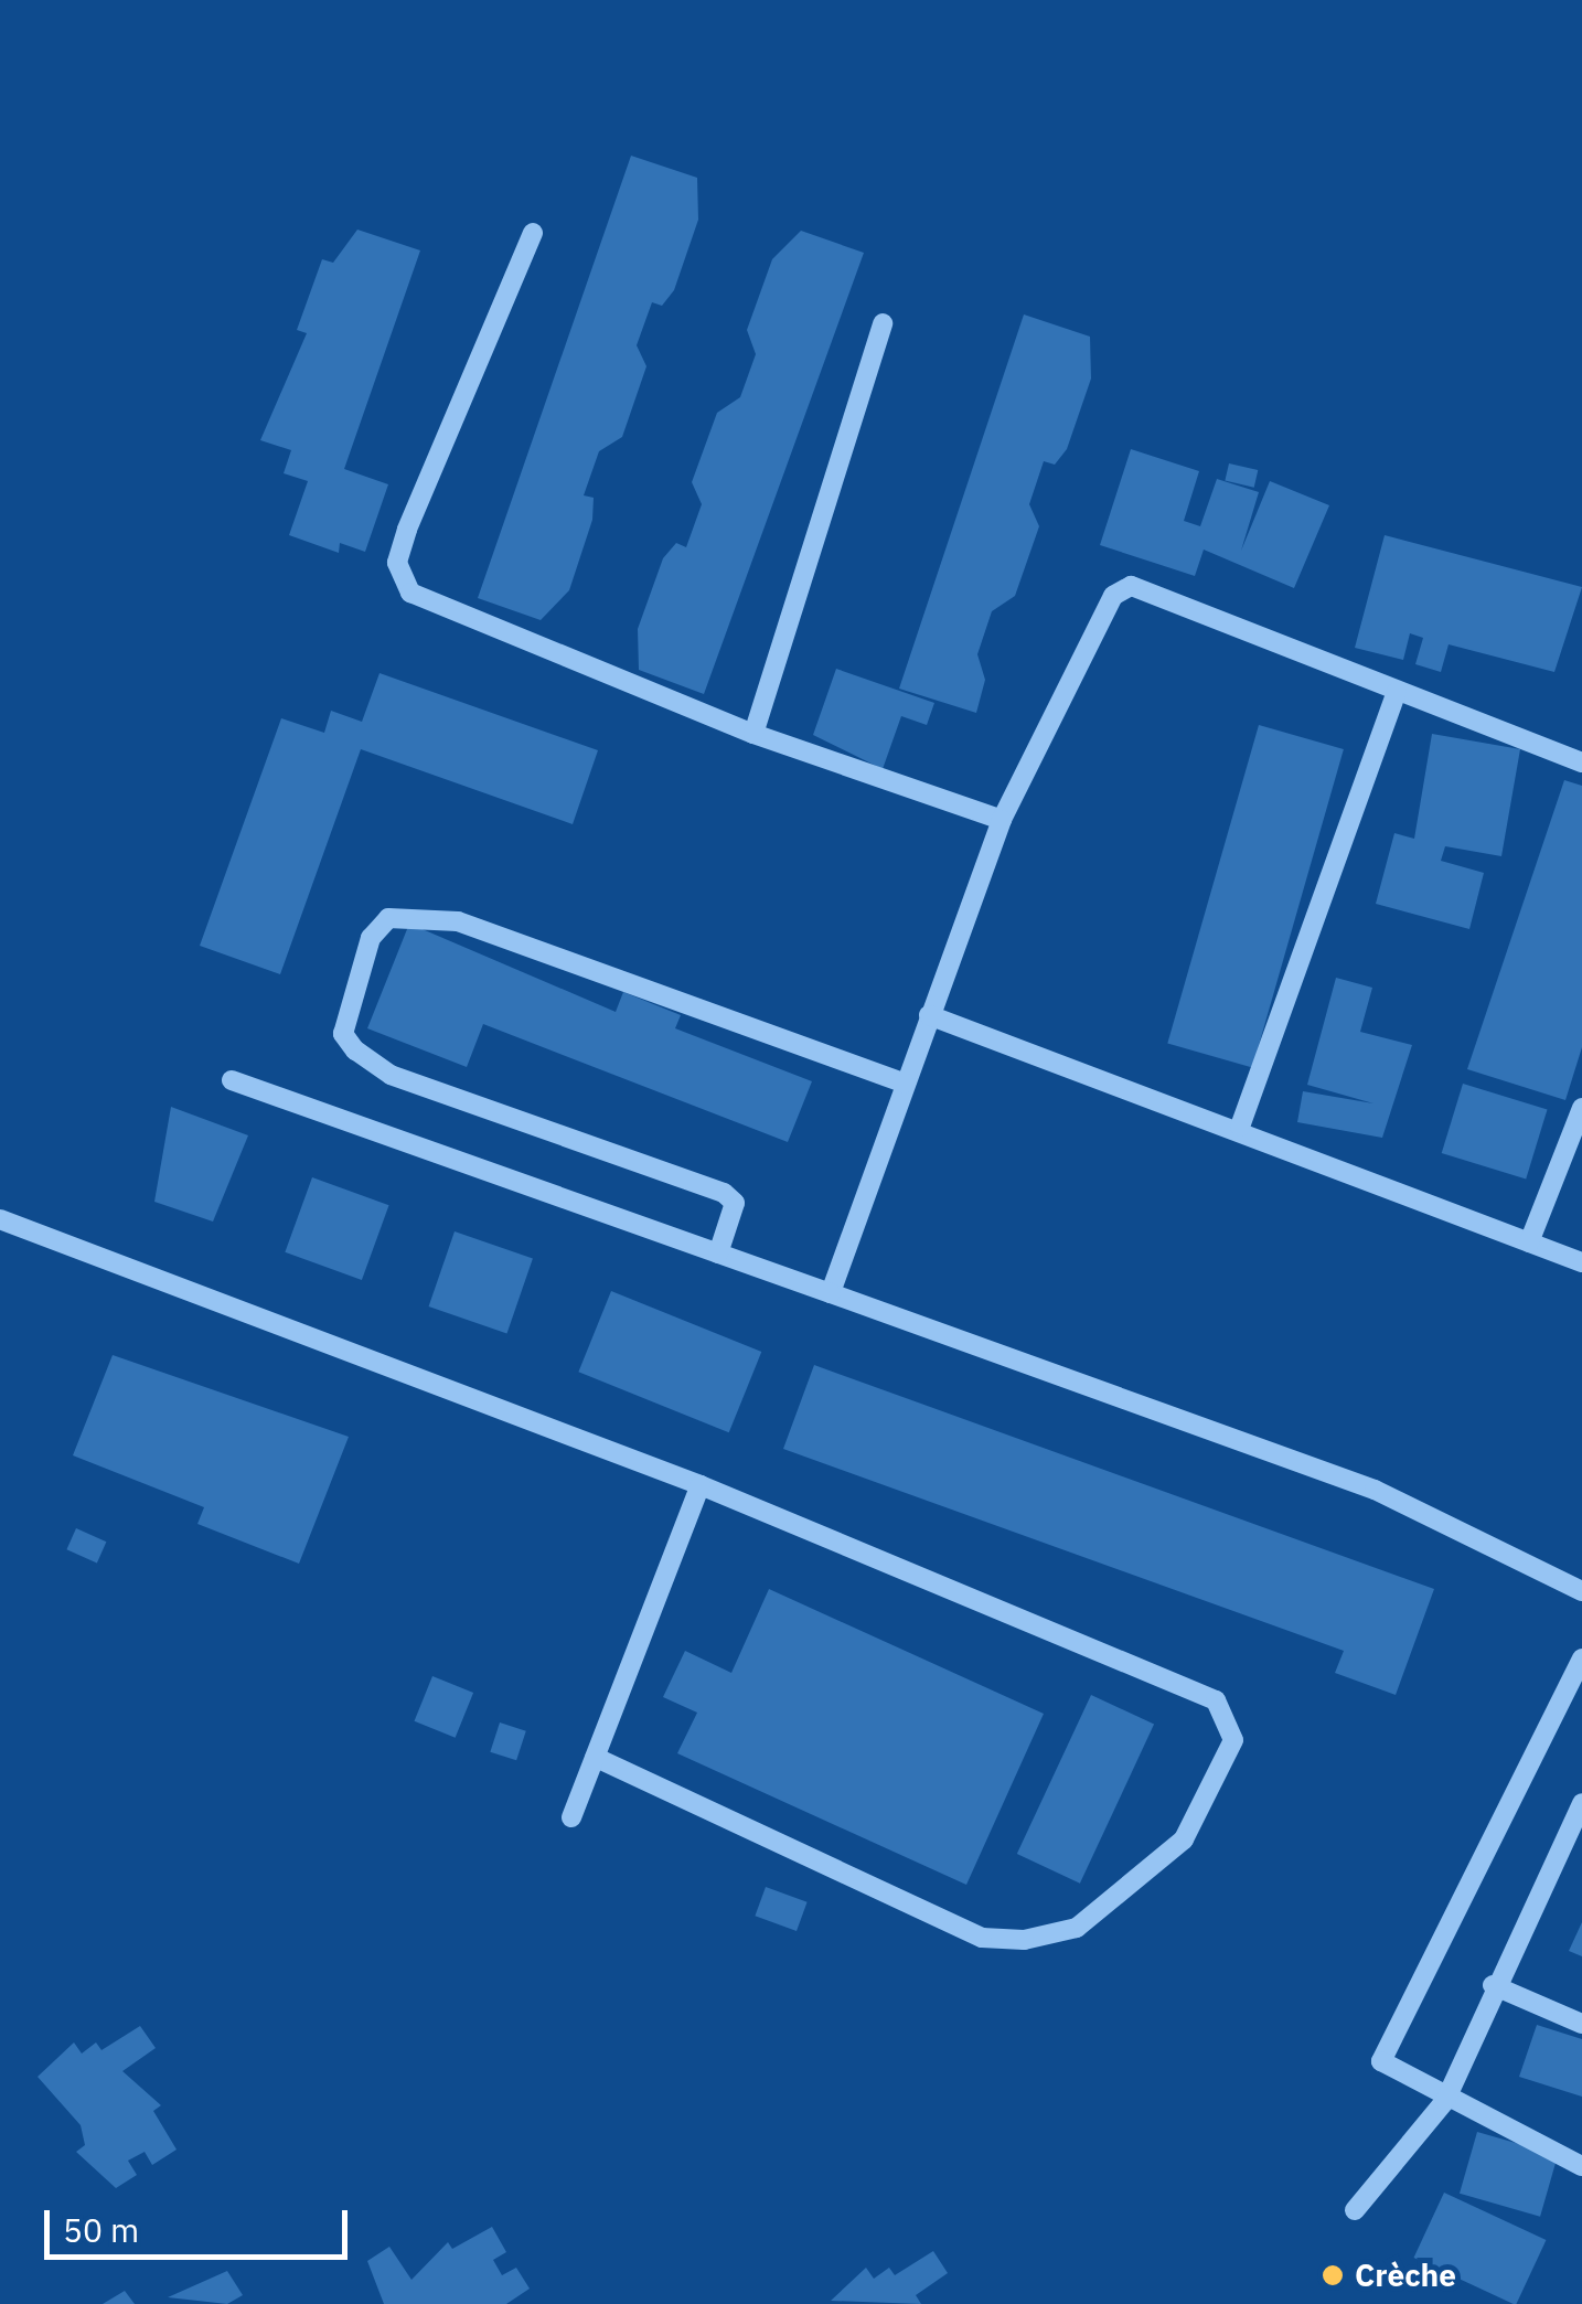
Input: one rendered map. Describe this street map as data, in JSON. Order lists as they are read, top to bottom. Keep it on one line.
{"places":["Crèche"],"scale_bar":"50 m"}
